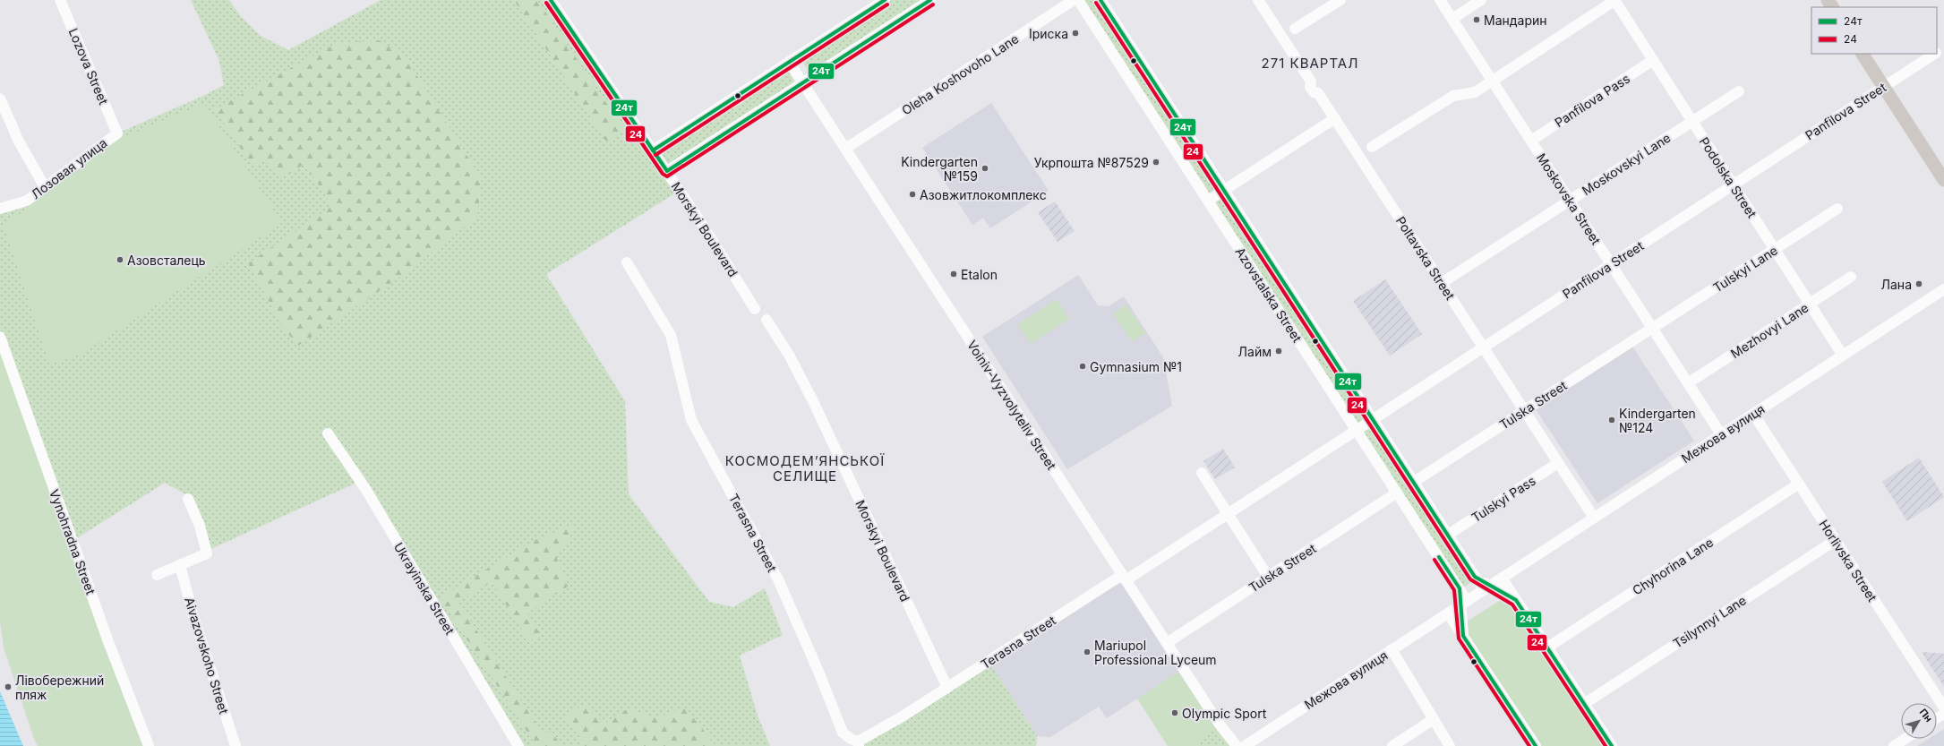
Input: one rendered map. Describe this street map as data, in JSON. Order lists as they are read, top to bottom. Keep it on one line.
{"streets":{"street":["Lozova Street","Oleha Koshovoho Lane","Panfilova Pass","Panfilova Street","Moskovskyi Lane","Лозовая улица","Podolska Street","Moskovska Street","Morskyi Boulevard","Poltavska Street","Tulskyi Lane","Azovstalska Street","Mezhovyi Lane","Voiniv-Vyzvolyteliv Street","Tulska Street","Межова вулиця","Tulskyi Pass","Terasna Street","Vynohradna Street","Horlivska Street","Chyhorina Lane","Ukrayinska Street","Tsilynnyi Lane","Aivazovskoho Street"]},"crossings":[["Lozova Street","Лозовая улица"],["Oleha Koshovoho Lane","Voiniv-Vyzvolyteliv Street"],["Panfilova Pass","Podolska Street"],["Panfilova Pass","Moskovska Street"],["Panfilova Street","Podolska Street"],["Panfilova Street","Moskovska Street"],["Panfilova Street","Poltavska Street"],["Panfilova Street","Azovstalska Street"],["Panfilova Street","Voiniv-Vyzvolyteliv Street"],["Panfilova Street","Terasna Street"],["Moskovskyi Lane","Podolska Street"],["Moskovskyi Lane","Moskovska Street"],["Moskovskyi Lane","Poltavska Street"],["Podolska Street","Tulskyi Lane"],["Podolska Street","Mezhovyi Lane"],["Podolska Street","Межова вулиця"],["Moskovska Street","Tulskyi Lane"],["Moskovska Street","Mezhovyi Lane"],["Moskovska Street","Tulska Street"],["Moskovska Street","Межова вулиця"],["Morskyi Boulevard","Terasna Street"],["Poltavska Street","Tulska Street"],["Poltavska Street","Межова вулиця"],["Poltavska Street","Tulskyi Pass"],["Tulskyi Lane","Tulska Street"],["Azovstalska Street","Tulska Street"],["Azovstalska Street","Межова вулиця"],["Azovstalska Street","Tulskyi Pass"],["Azovstalska Street","Chyhorina Lane"],["Azovstalska Street","Tsilynnyi Lane"],["Voiniv-Vyzvolyteliv Street","Tulska Street"],["Voiniv-Vyzvolyteliv Street","Terasna Street"],["Межова вулиця","Horlivska Street"],["Horlivska Street","Chyhorina Lane"],["Horlivska Street","Tsilynnyi Lane"]],"districts":["271 КВАРТАЛ","КОСМОДЕМ’ЯНСЬКОЇ СЕЛИЩЕ"],"places":["Мандарин","Іриска","Укрпошта №87529","Kindergarten №159","Азовжитлокомплекс","Азовсталець","Etalon","Лана","Лайм","Gymnasium №1","Kindergarten №124","Mariupol Professional Lyceum","Лівобережний пляж","Olympic Sport"],"lines":["transit line 24т","transit line 24"],"legend":["24т","24"],"north":"top right"}
